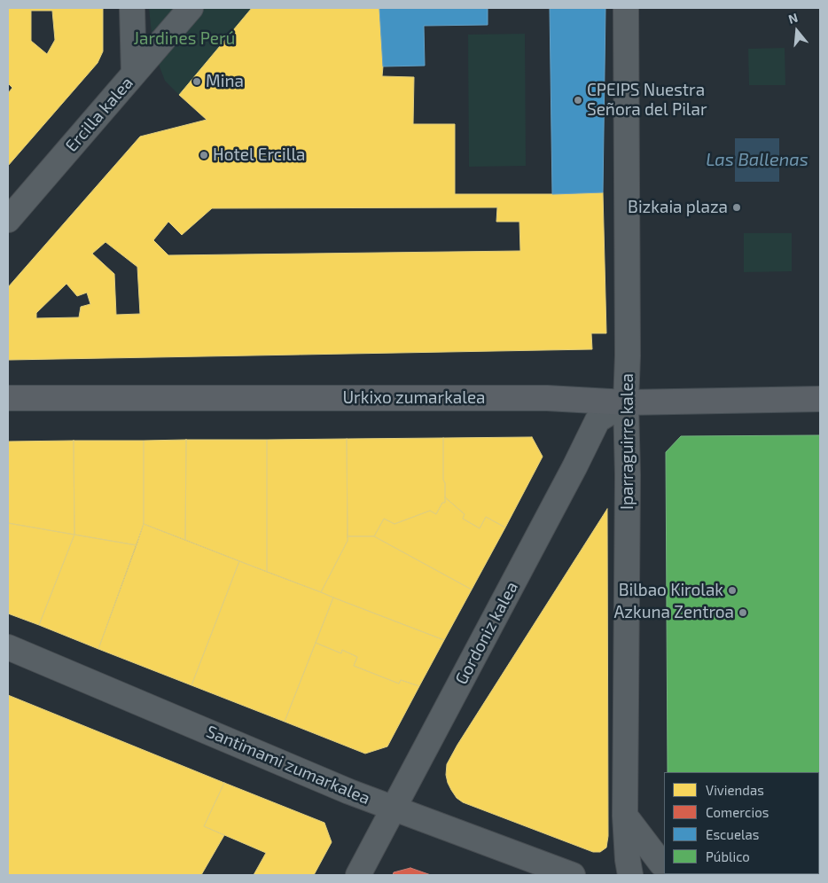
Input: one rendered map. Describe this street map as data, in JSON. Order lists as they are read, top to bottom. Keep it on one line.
{"streets":{"main road":["Urkixo zumarkalea"],"street":["Ercilla kalea","Iparraguirre kalea","Gordoniz kalea","Santimami zumarkalea"]},"crossings":[["Urkixo zumarkalea","Iparraguirre kalea"],["Urkixo zumarkalea","Gordoniz kalea"],["Iparraguirre kalea","Gordoniz kalea"],["Gordoniz kalea","Santimami zumarkalea"]],"water":["Las Ballenas"],"parks":["Jardines Perú"],"places":["Mina","CPEIPS Nuestra Señora del Pilar","Hotel Ercilla","Bizkaia plaza","Bilbao Kirolak","Azkuna Zentroa"],"legend":["Viviendas","Comercios","Escuelas","Público"],"north":"top"}
